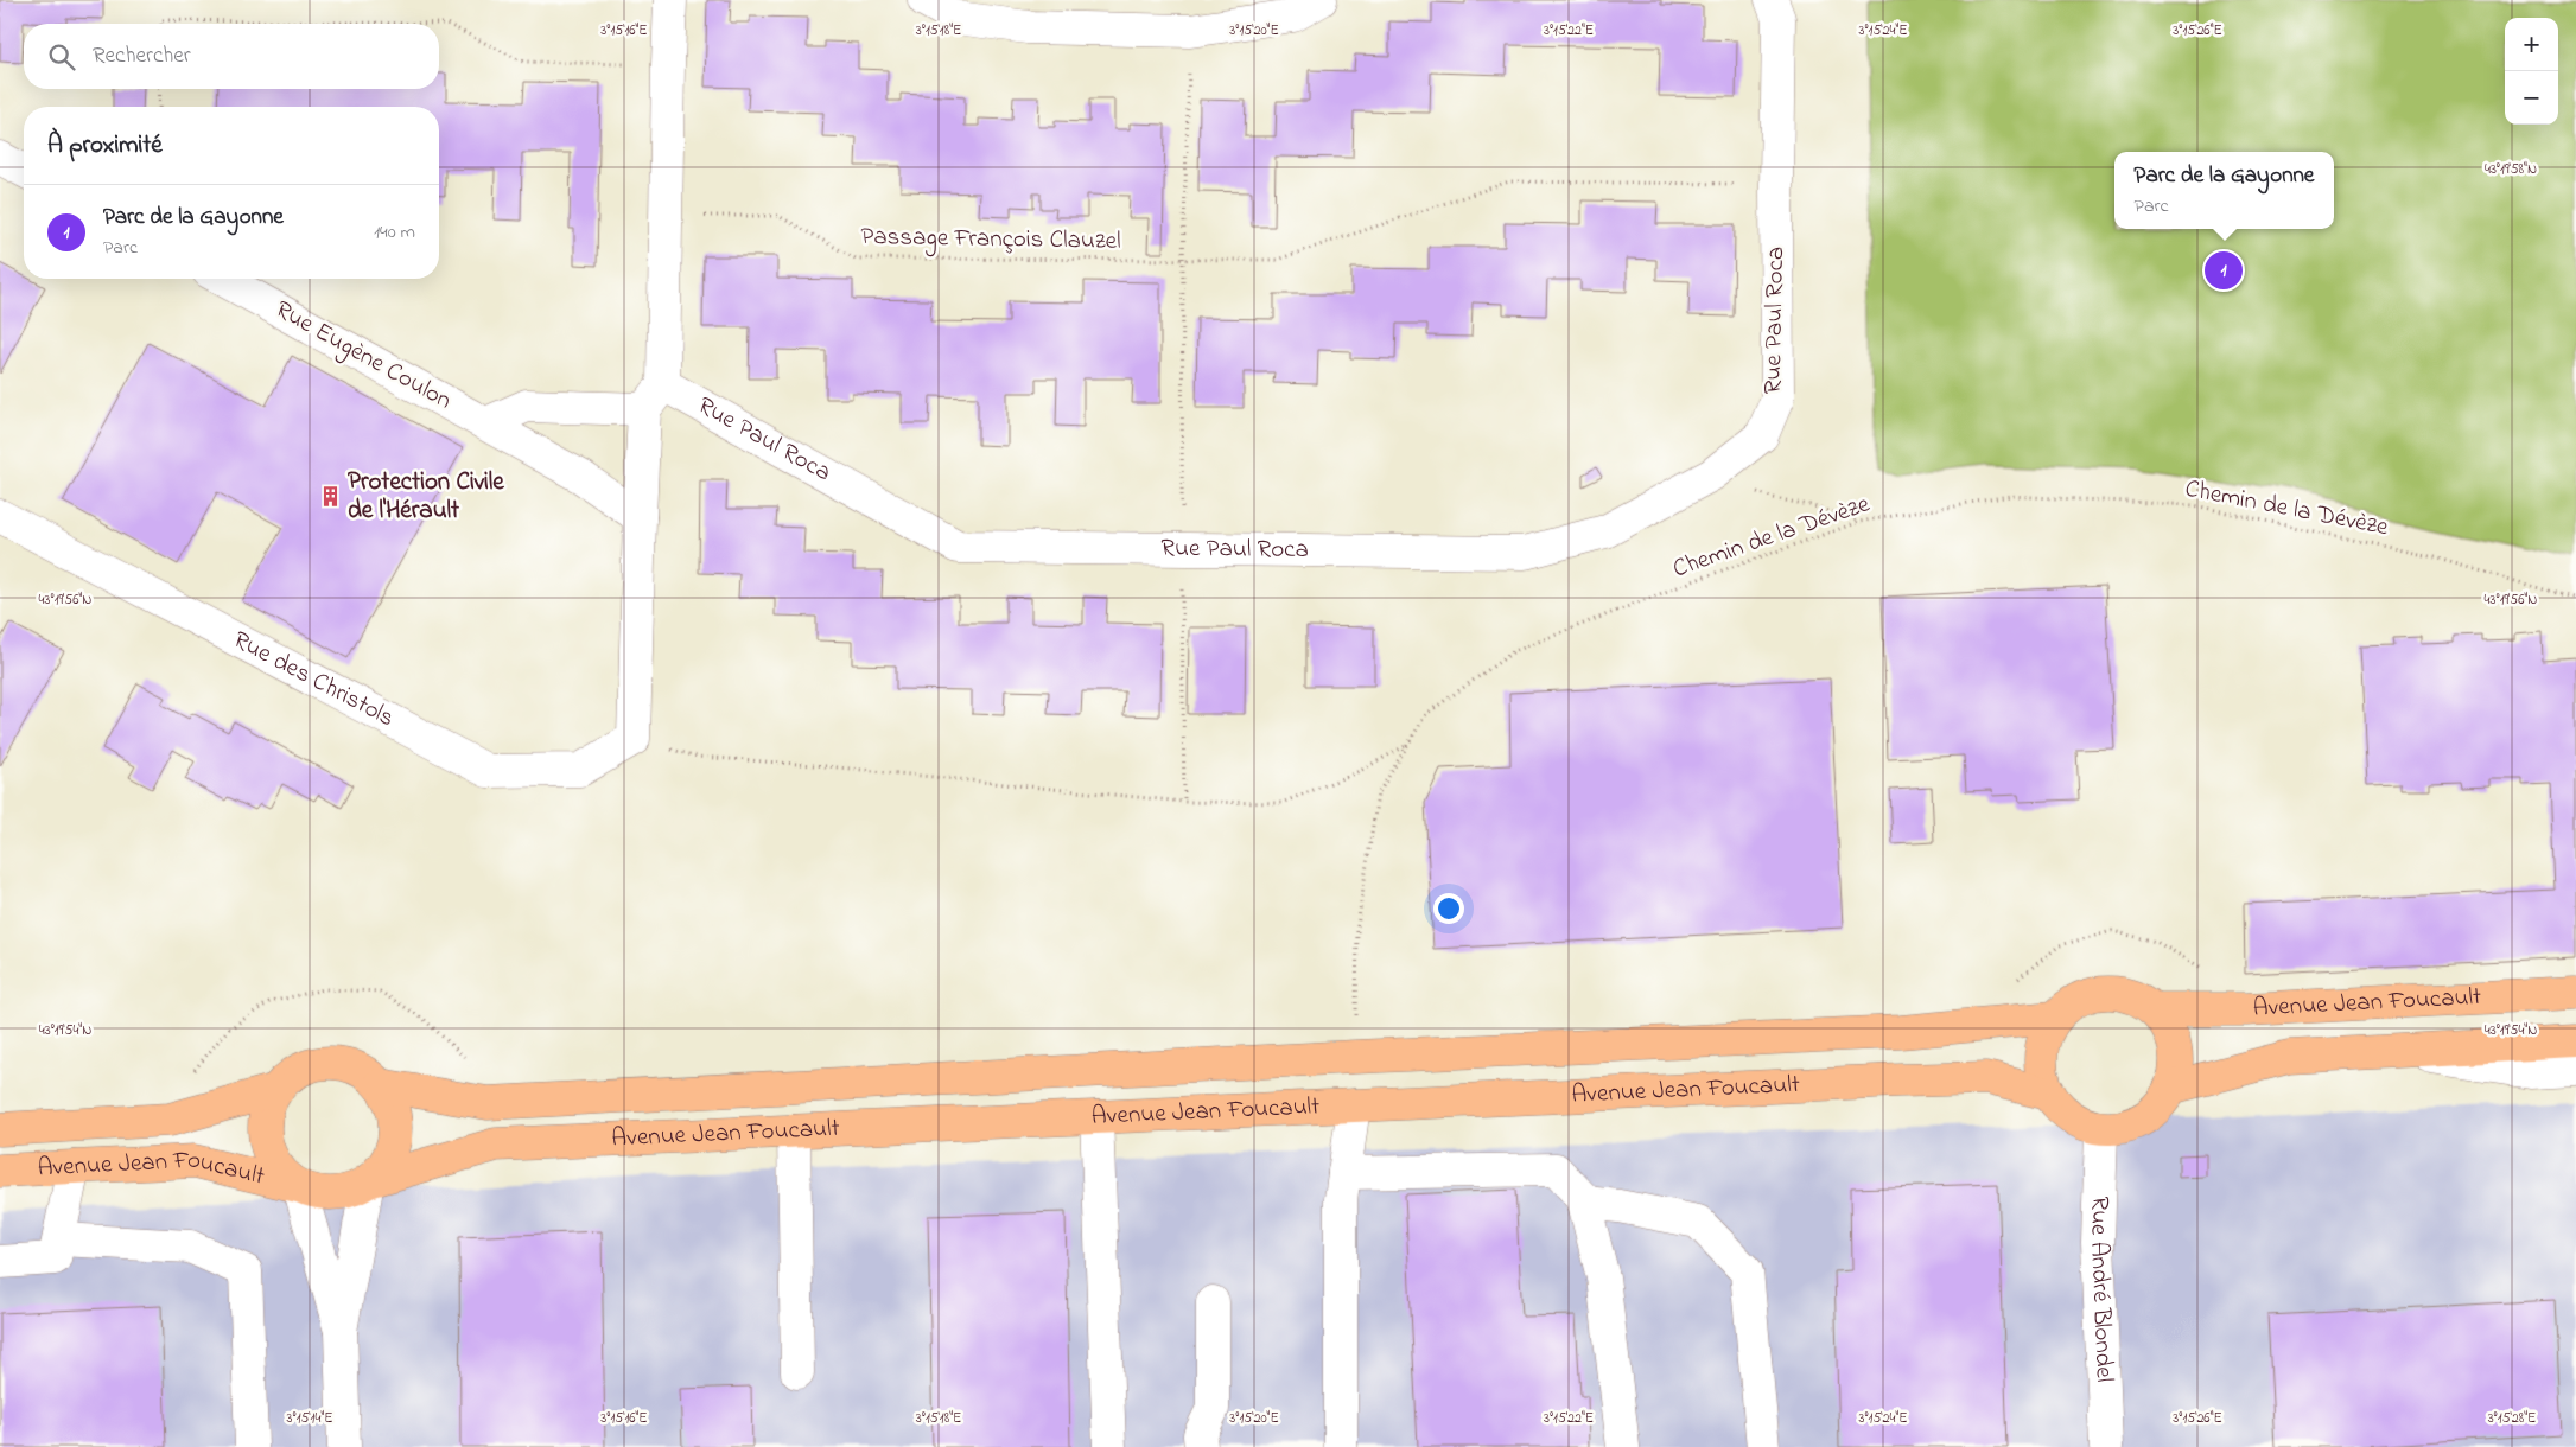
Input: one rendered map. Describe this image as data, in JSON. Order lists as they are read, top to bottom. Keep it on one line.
{"streets":{"main road":["Avenue Jean Foucault"],"street":["Rue Paul Roca","Rue Eugène Coulon","Rue des Christols","Rue André Blondel"],"path":["Passage François Clauzel","Chemin de la Dévèze"]},"crossings":[["Passage François Clauzel","Rue Paul Roca"],["Chemin de la Dévèze","Avenue Jean Foucault"],["Avenue Jean Foucault","Rue André Blondel"]],"places":{"building":["Protection Civile de l'Hérault"]},"page":{"map_buttons":["+","−"],"search":"Rechercher","heading":"À proximité","popup":["Parc de la Gayonne","Parc"],"list":[{"mark":"1","name":"Parc de la Gayonne","note":"Parc","value":"140 m"}],"pins":"1"},"coordinates":["3°15'16\"E","3°15'18\"E","3°15'20\"E","3°15'22\"E","3°15'24\"E","3°15'26\"E","43°19'58\"N","43°19'56\"N","43°19'54\"N","3°15'14\"E","3°15'28\"E"]}
